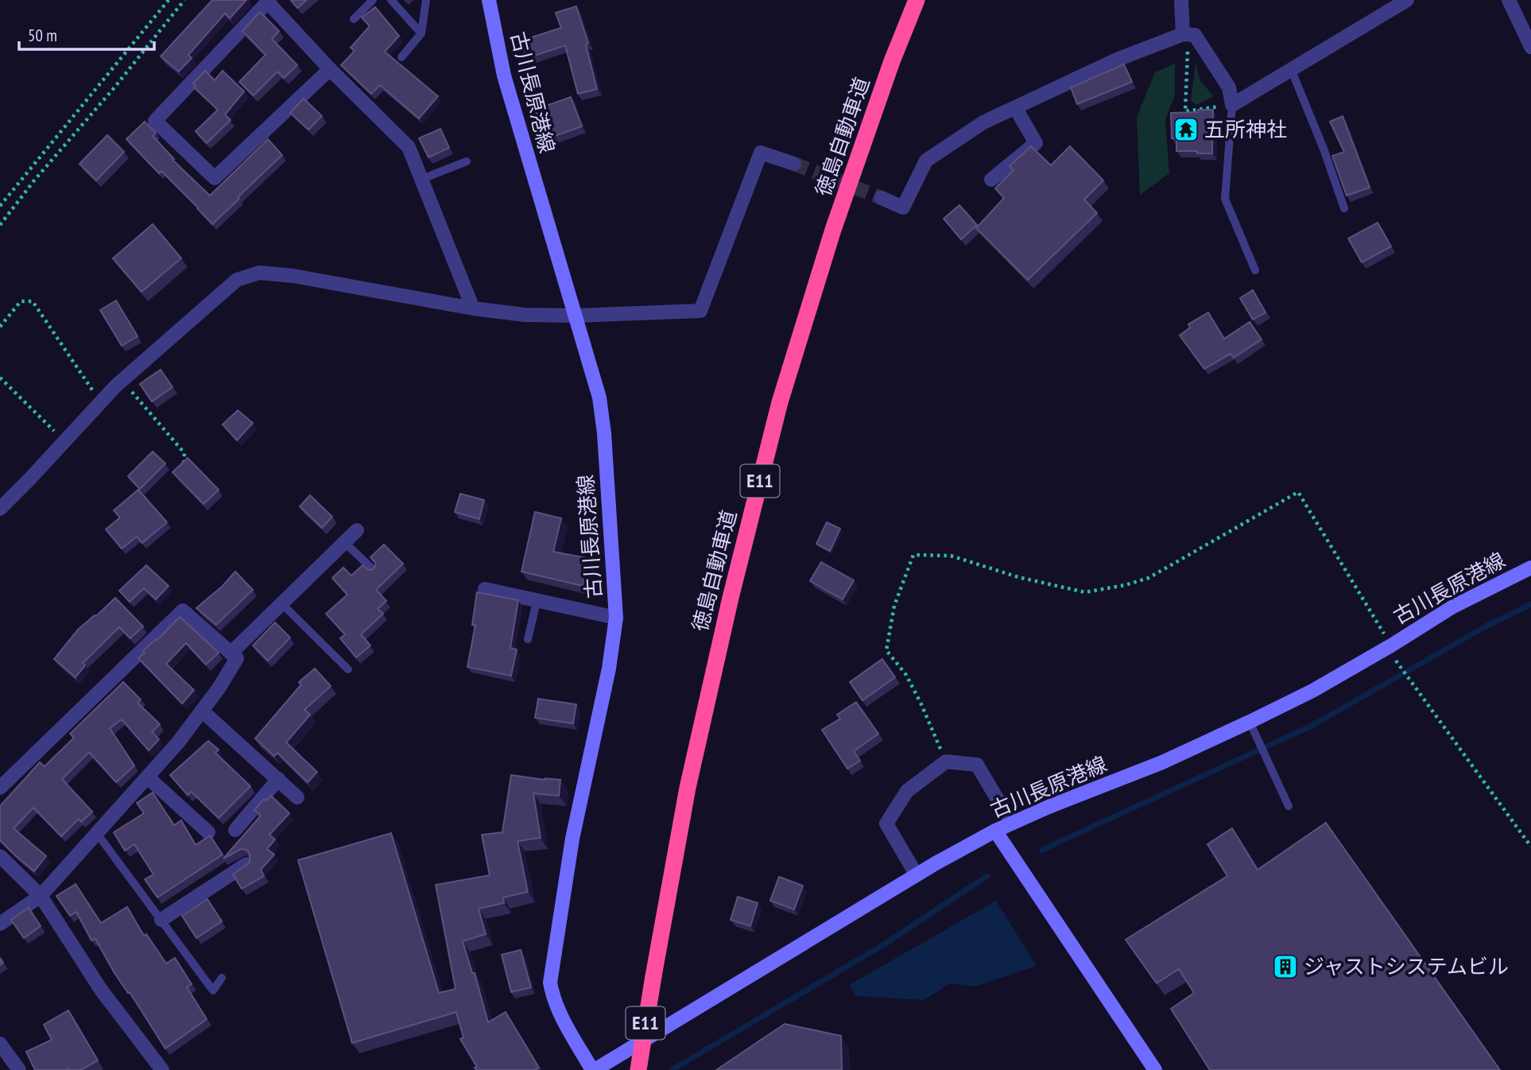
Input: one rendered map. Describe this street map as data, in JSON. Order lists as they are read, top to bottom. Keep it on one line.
{"streets":{"highway":["徳島自動車道","E11"],"main road":["古川長原港線"]},"places":{"temple":["五所神社"],"building":["ジャストシステムビル"]},"scale_bar":"50 m"}
